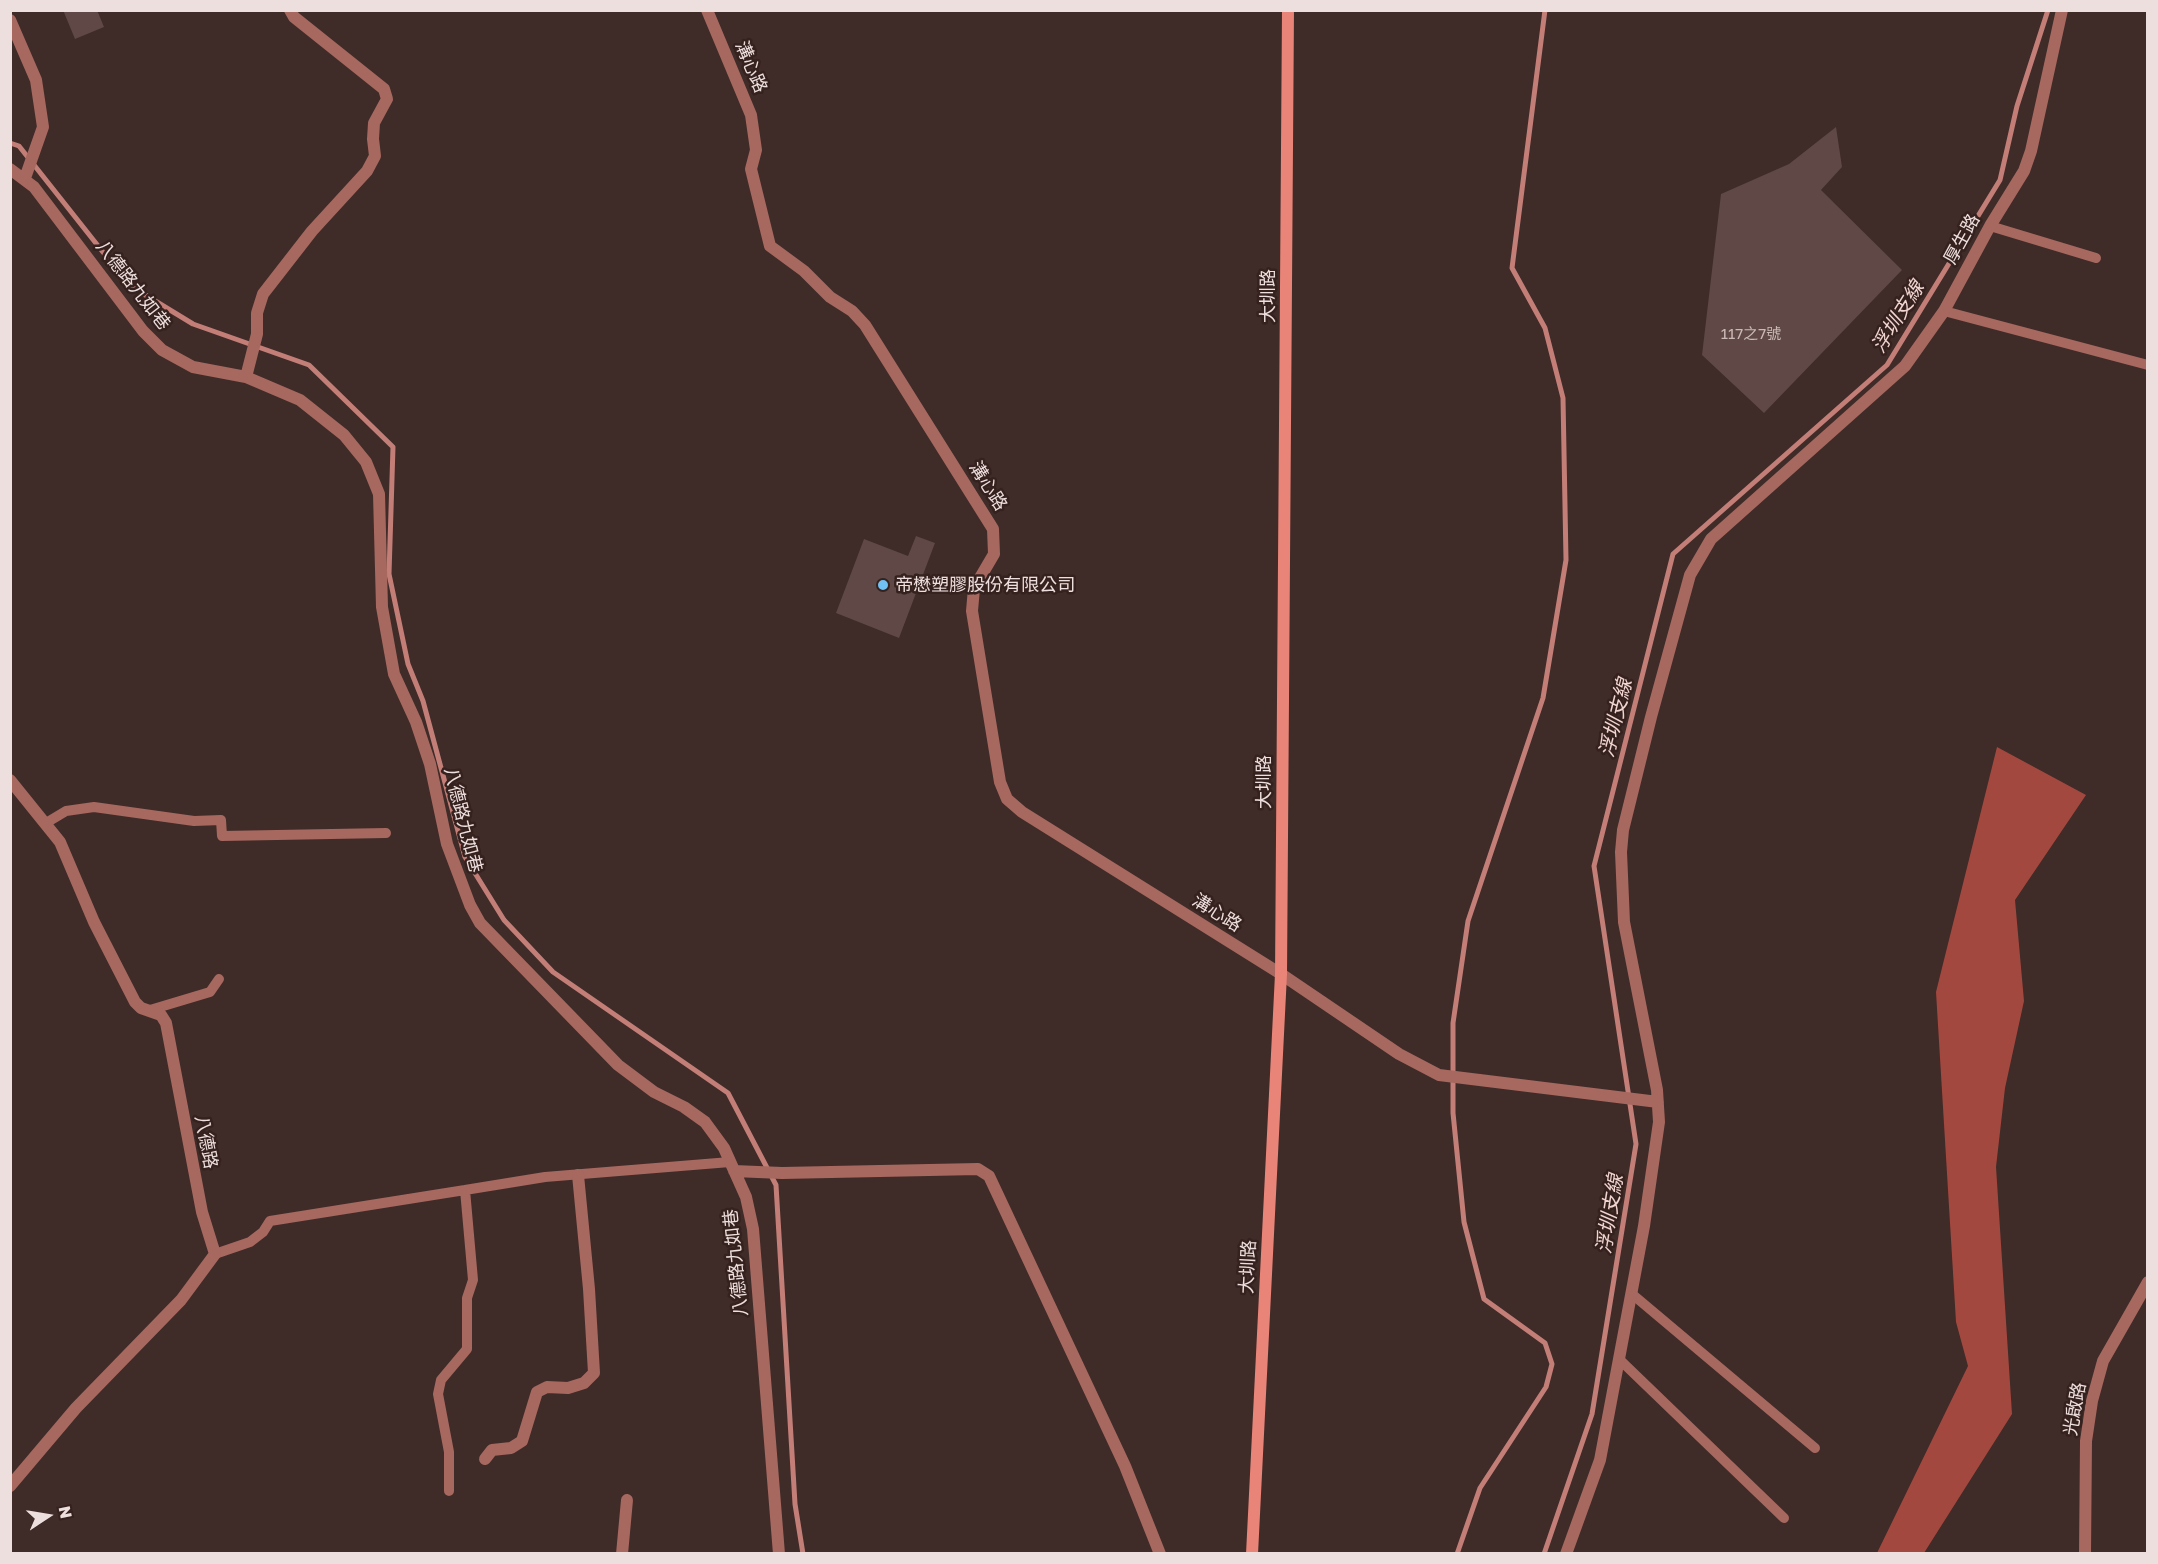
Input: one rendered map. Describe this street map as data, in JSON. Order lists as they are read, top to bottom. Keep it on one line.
{"streets":{"street":["溝心路","厚生路","八德路九如巷","大圳路","八德路","光啟路"]},"crossings":[["溝心路","厚生路"],["溝心路","大圳路"]],"water":["浮圳支線"],"places":["帝懋塑膠股份有限公司"],"house_numbers":["117之7號"],"north":"right"}
